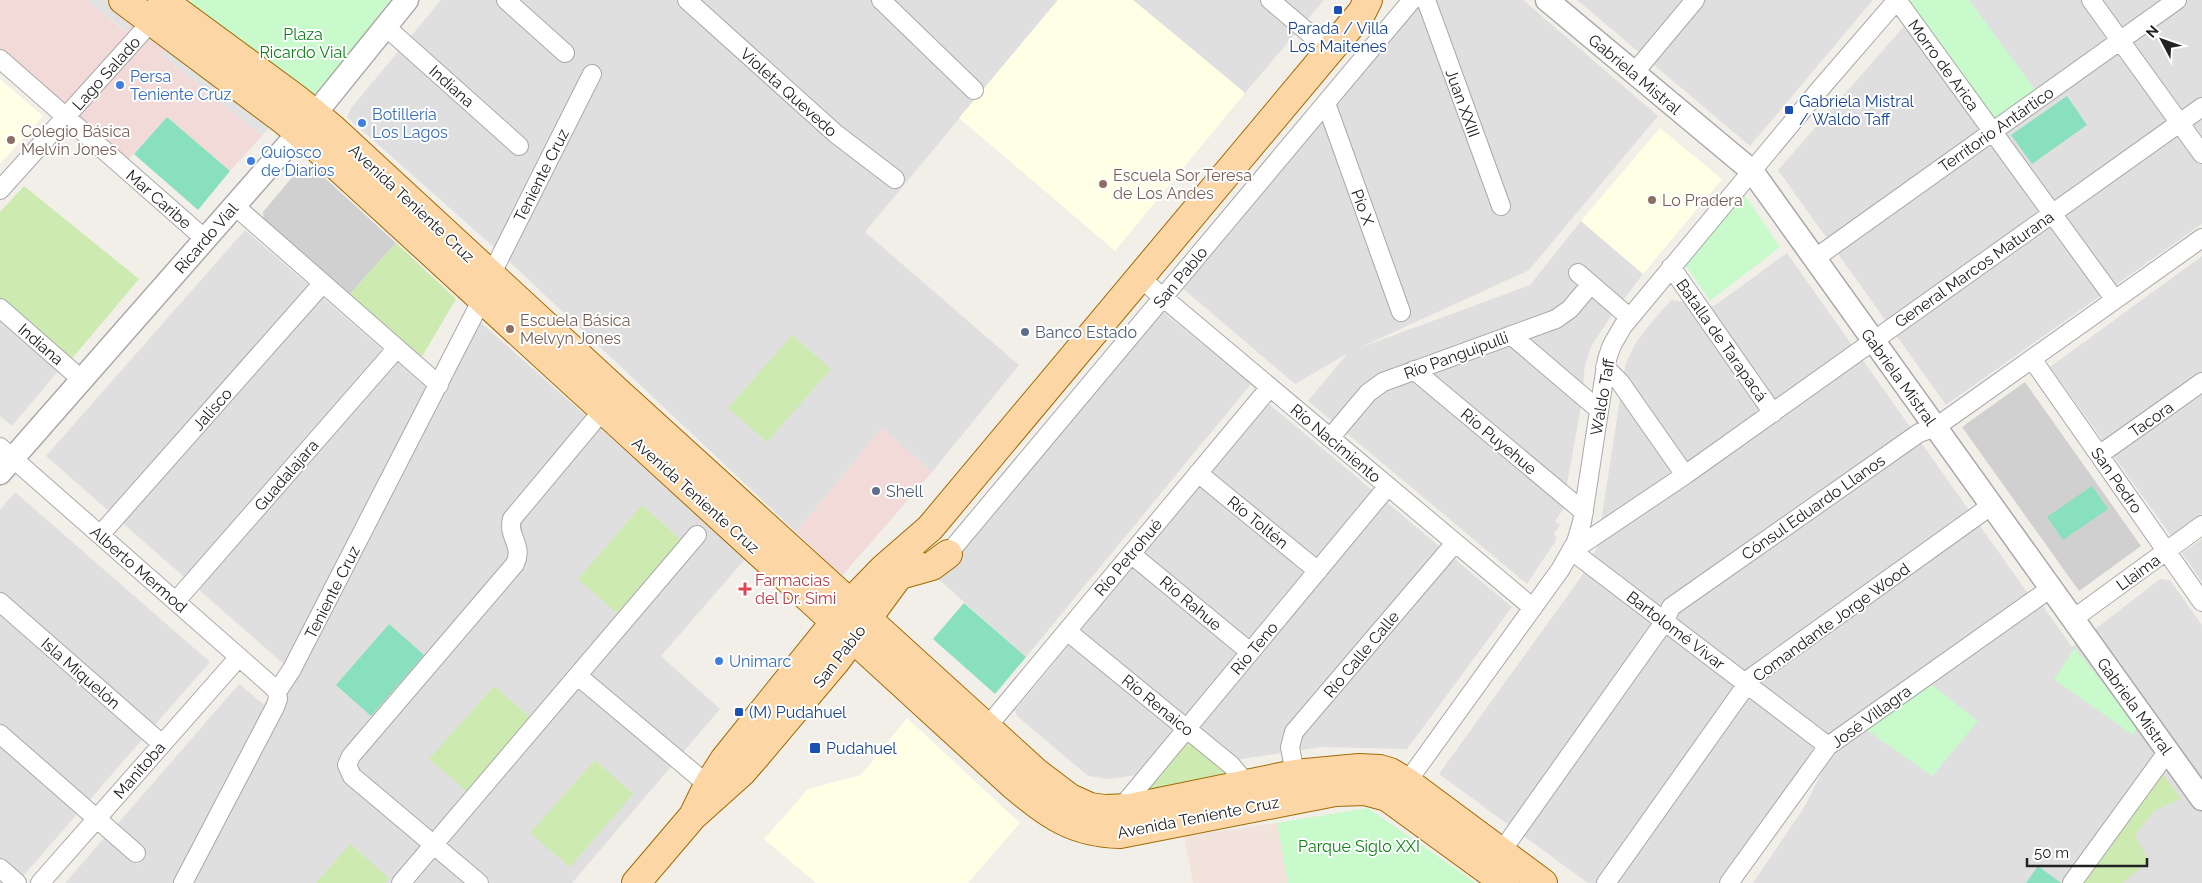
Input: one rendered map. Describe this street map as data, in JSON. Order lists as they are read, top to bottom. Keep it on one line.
{"streets":{"main road":["Avenida Teniente Cruz","San Pablo"],"street":["Morro de Arica","Lago Salado","Gabriela Mistral","Indiana","Violeta Quevedo","Juan XXIII","Territorio Antártico","Teniente Cruz","Mar Caribe","Pío X","Ricardo Vial","General Marcos Maturana","Batalla de Tarapacá","Río Panguipulli","Waldo Taff","Jalisco","Tacora","Río Puyehue","Río Nacimiento","Guadalajara","San Pedro","Cónsul Eduardo Llanos","Río Toltén","Río Petrohué","Alberto Mermod","Llaima","Río Rahue","Comandante Jorge Wood","Bartolomé Vivar","Río Teno","Río Calle Calle","Isla Miquelón","Río Renaico","José Villagra","Manitoba"]},"crossings":[["Morro de Arica","Territorio Antártico"],["Morro de Arica","General Marcos Maturana"],["Morro de Arica","Waldo Taff"],["Morro de Arica","Cónsul Eduardo Llanos"],["Lago Salado","Mar Caribe"],["Lago Salado","Avenida Teniente Cruz"],["Gabriela Mistral","Territorio Antártico"],["Gabriela Mistral","General Marcos Maturana"],["Gabriela Mistral","Waldo Taff"],["Gabriela Mistral","Cónsul Eduardo Llanos"],["Gabriela Mistral","Llaima"],["Gabriela Mistral","Comandante Jorge Wood"],["Gabriela Mistral","José Villagra"],["Indiana","Ricardo Vial"],["Teniente Cruz","Avenida Teniente Cruz"],["Teniente Cruz","Alberto Mermod"],["Mar Caribe","Ricardo Vial"],["Avenida Teniente Cruz","Ricardo Vial"],["Avenida Teniente Cruz","San Pablo"],["Avenida Teniente Cruz","Waldo Taff"],["Avenida Teniente Cruz","Cónsul Eduardo Llanos"],["Avenida Teniente Cruz","Río Petrohué"],["Avenida Teniente Cruz","Río Teno"],["Avenida Teniente Cruz","Río Calle Calle"],["Avenida Teniente Cruz","Río Renaico"],["Pío X","San Pablo"],["Ricardo Vial","Alberto Mermod"],["General Marcos Maturana","Batalla de Tarapacá"],["General Marcos Maturana","Waldo Taff"],["General Marcos Maturana","Bartolomé Vivar"],["San Pablo","Río Nacimiento"],["Batalla de Tarapacá","Waldo Taff"],["Río Panguipulli","Waldo Taff"],["Río Panguipulli","Río Puyehue"],["Río Panguipulli","Río Nacimiento"],["Waldo Taff","Río Puyehue"],["Waldo Taff","Río Nacimiento"],["Waldo Taff","Bartolomé Vivar"],["Jalisco","Alberto Mermod"],["Tacora","San Pedro"],["Río Nacimiento","Río Petrohué"],["Río Nacimiento","Río Teno"],["Río Nacimiento","Río Calle Calle"],["Guadalajara","Alberto Mermod"],["San Pedro","Cónsul Eduardo Llanos"],["San Pedro","Llaima"],["Cónsul Eduardo Llanos","Bartolomé Vivar"],["Río Toltén","Río Petrohué"],["Río Toltén","Río Teno"],["Río Petrohué","Río Rahue"],["Río Petrohué","Río Renaico"],["Alberto Mermod","Manitoba"],["Río Rahue","Río Teno"],["Comandante Jorge Wood","Bartolomé Vivar"],["Bartolomé Vivar","José Villagra"],["Río Teno","Río Renaico"],["Isla Miquelón","Manitoba"]],"parks":["Plaza Ricardo Vial","Parque Siglo XXI"],"places":{"transit":["Parada / Villa Los Maitenes","Gabriela Mistral / Waldo Taff","(M) Pudahuel","Pudahuel"],"other":["Persa Teniente Cruz","Botillería Los Lagos","Colegio Básica Melvin Jones","Quiosco de Diarios","Escuela Sor Teresa de Los Andes","Lo Pradera","Escuela Básica Melvyn Jones","Banco Estado","Shell","Unimarc"],"health":["Farmacias del Dr. Simi"]},"scale_bar":"50 m","north":"top left"}
